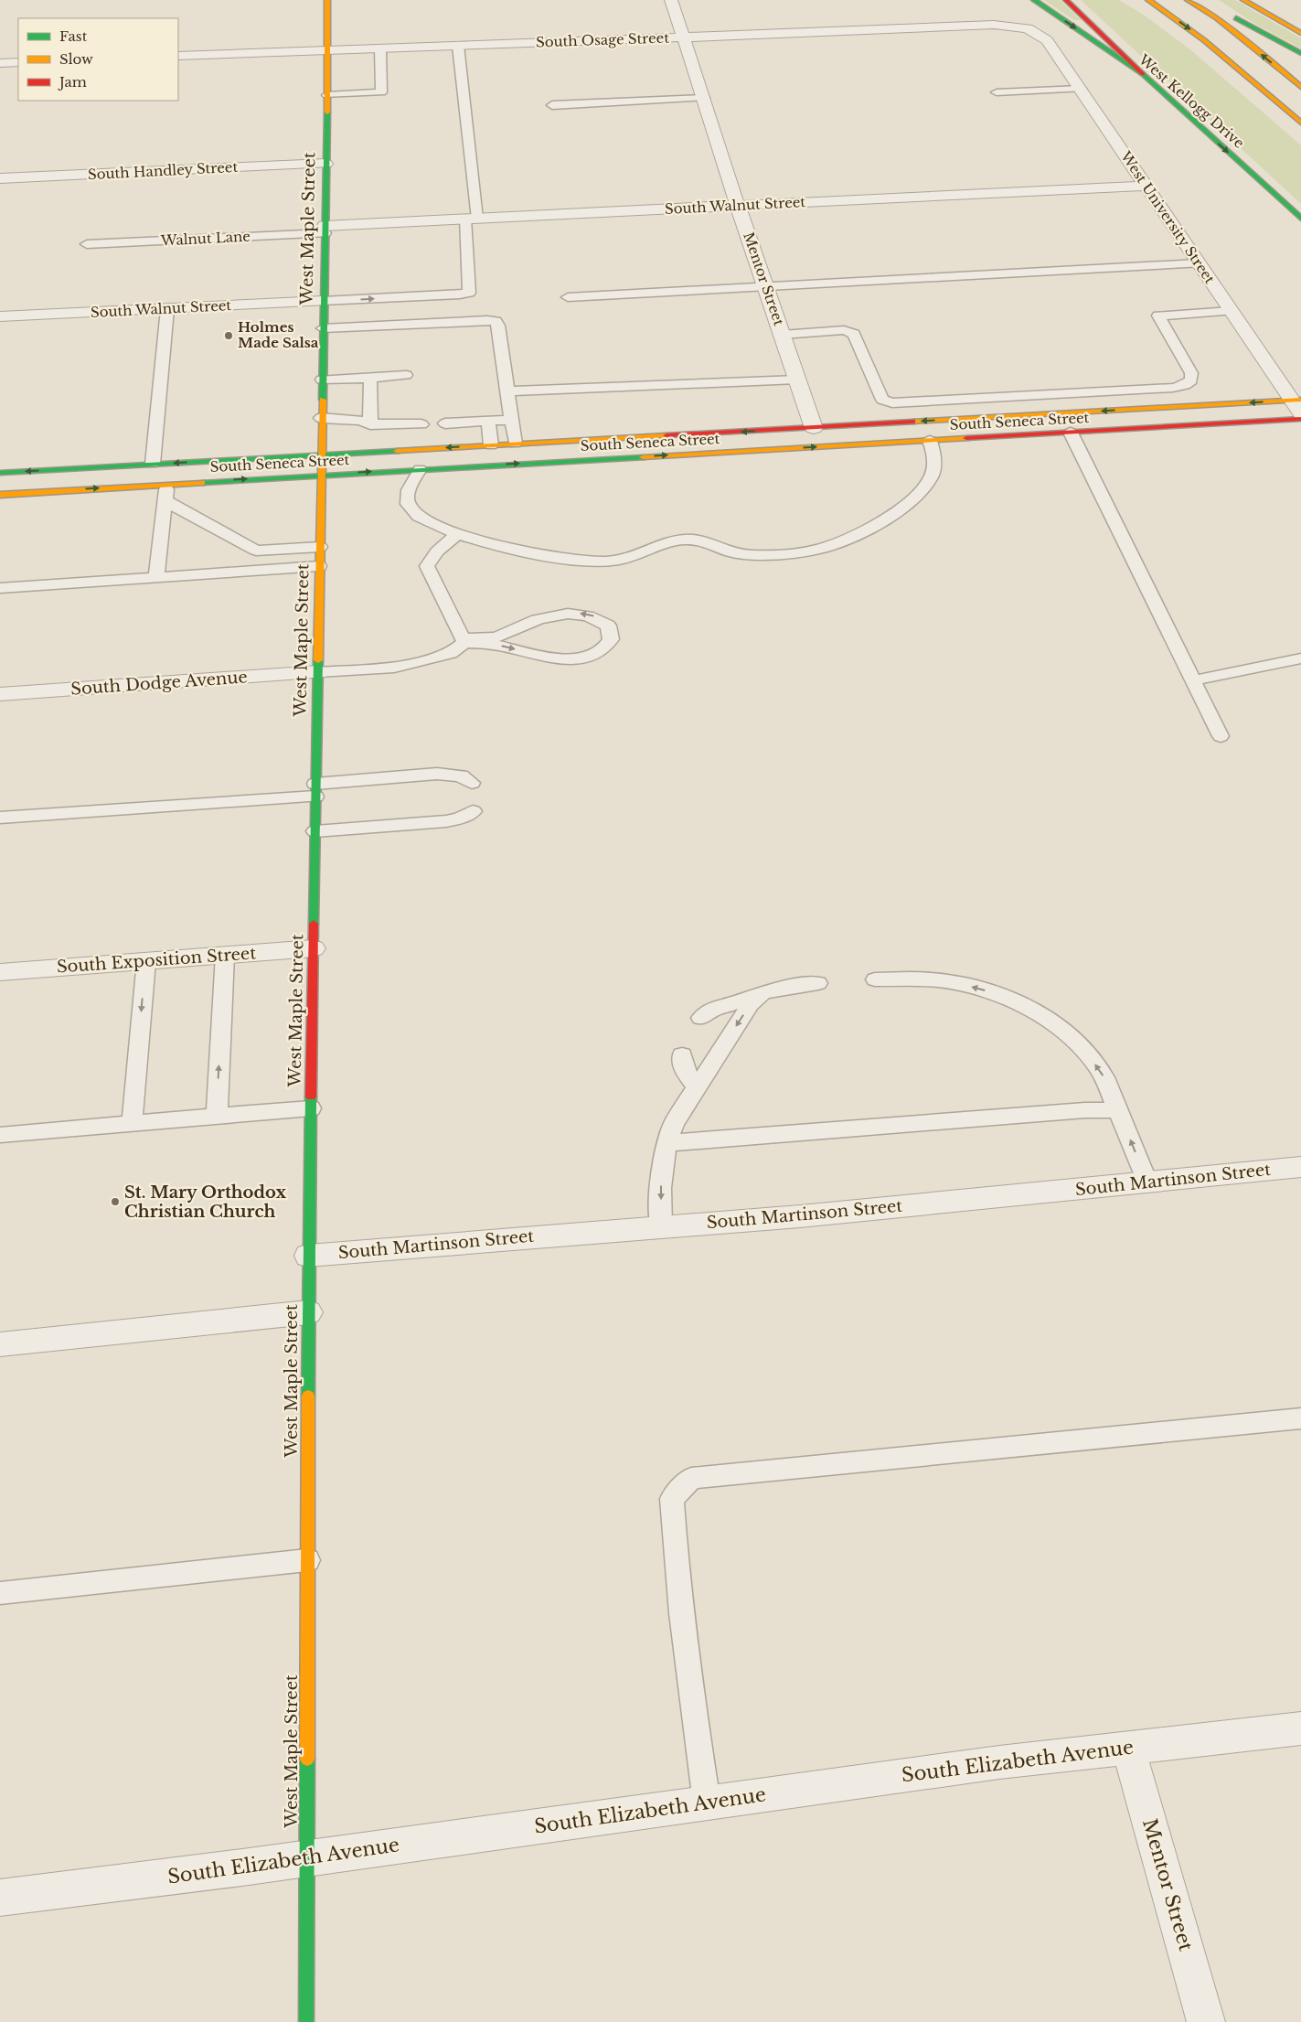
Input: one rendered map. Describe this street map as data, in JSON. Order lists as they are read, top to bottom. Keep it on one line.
{"streets":{"main road":["West Kellogg Drive","West Maple Street","South Seneca Street"],"street":["South Osage Street","South Handley Street","South Walnut Street","West University Street","Mentor Street","South Dodge Avenue","South Exposition Street","South Martinson Street","South Elizabeth Avenue"],"lane":["Walnut Lane"]},"crossings":[["South Osage Street","West University Street"],["South Osage Street","West Maple Street"],["South Osage Street","Mentor Street"],["South Handley Street","West Maple Street"],["South Walnut Street","West University Street"],["South Walnut Street","West Maple Street"],["South Walnut Street","Walnut Lane"],["South Walnut Street","Mentor Street"],["West University Street","South Seneca Street"],["West Maple Street","Walnut Lane"],["West Maple Street","South Seneca Street"],["West Maple Street","South Dodge Avenue"],["West Maple Street","South Exposition Street"],["West Maple Street","South Martinson Street"],["West Maple Street","South Elizabeth Avenue"],["Mentor Street","South Seneca Street"],["Mentor Street","South Elizabeth Avenue"]],"places":["Holmes Made Salsa","St. Mary Orthodox Christian Church"],"legend":["Fast","Slow","Jam"]}
